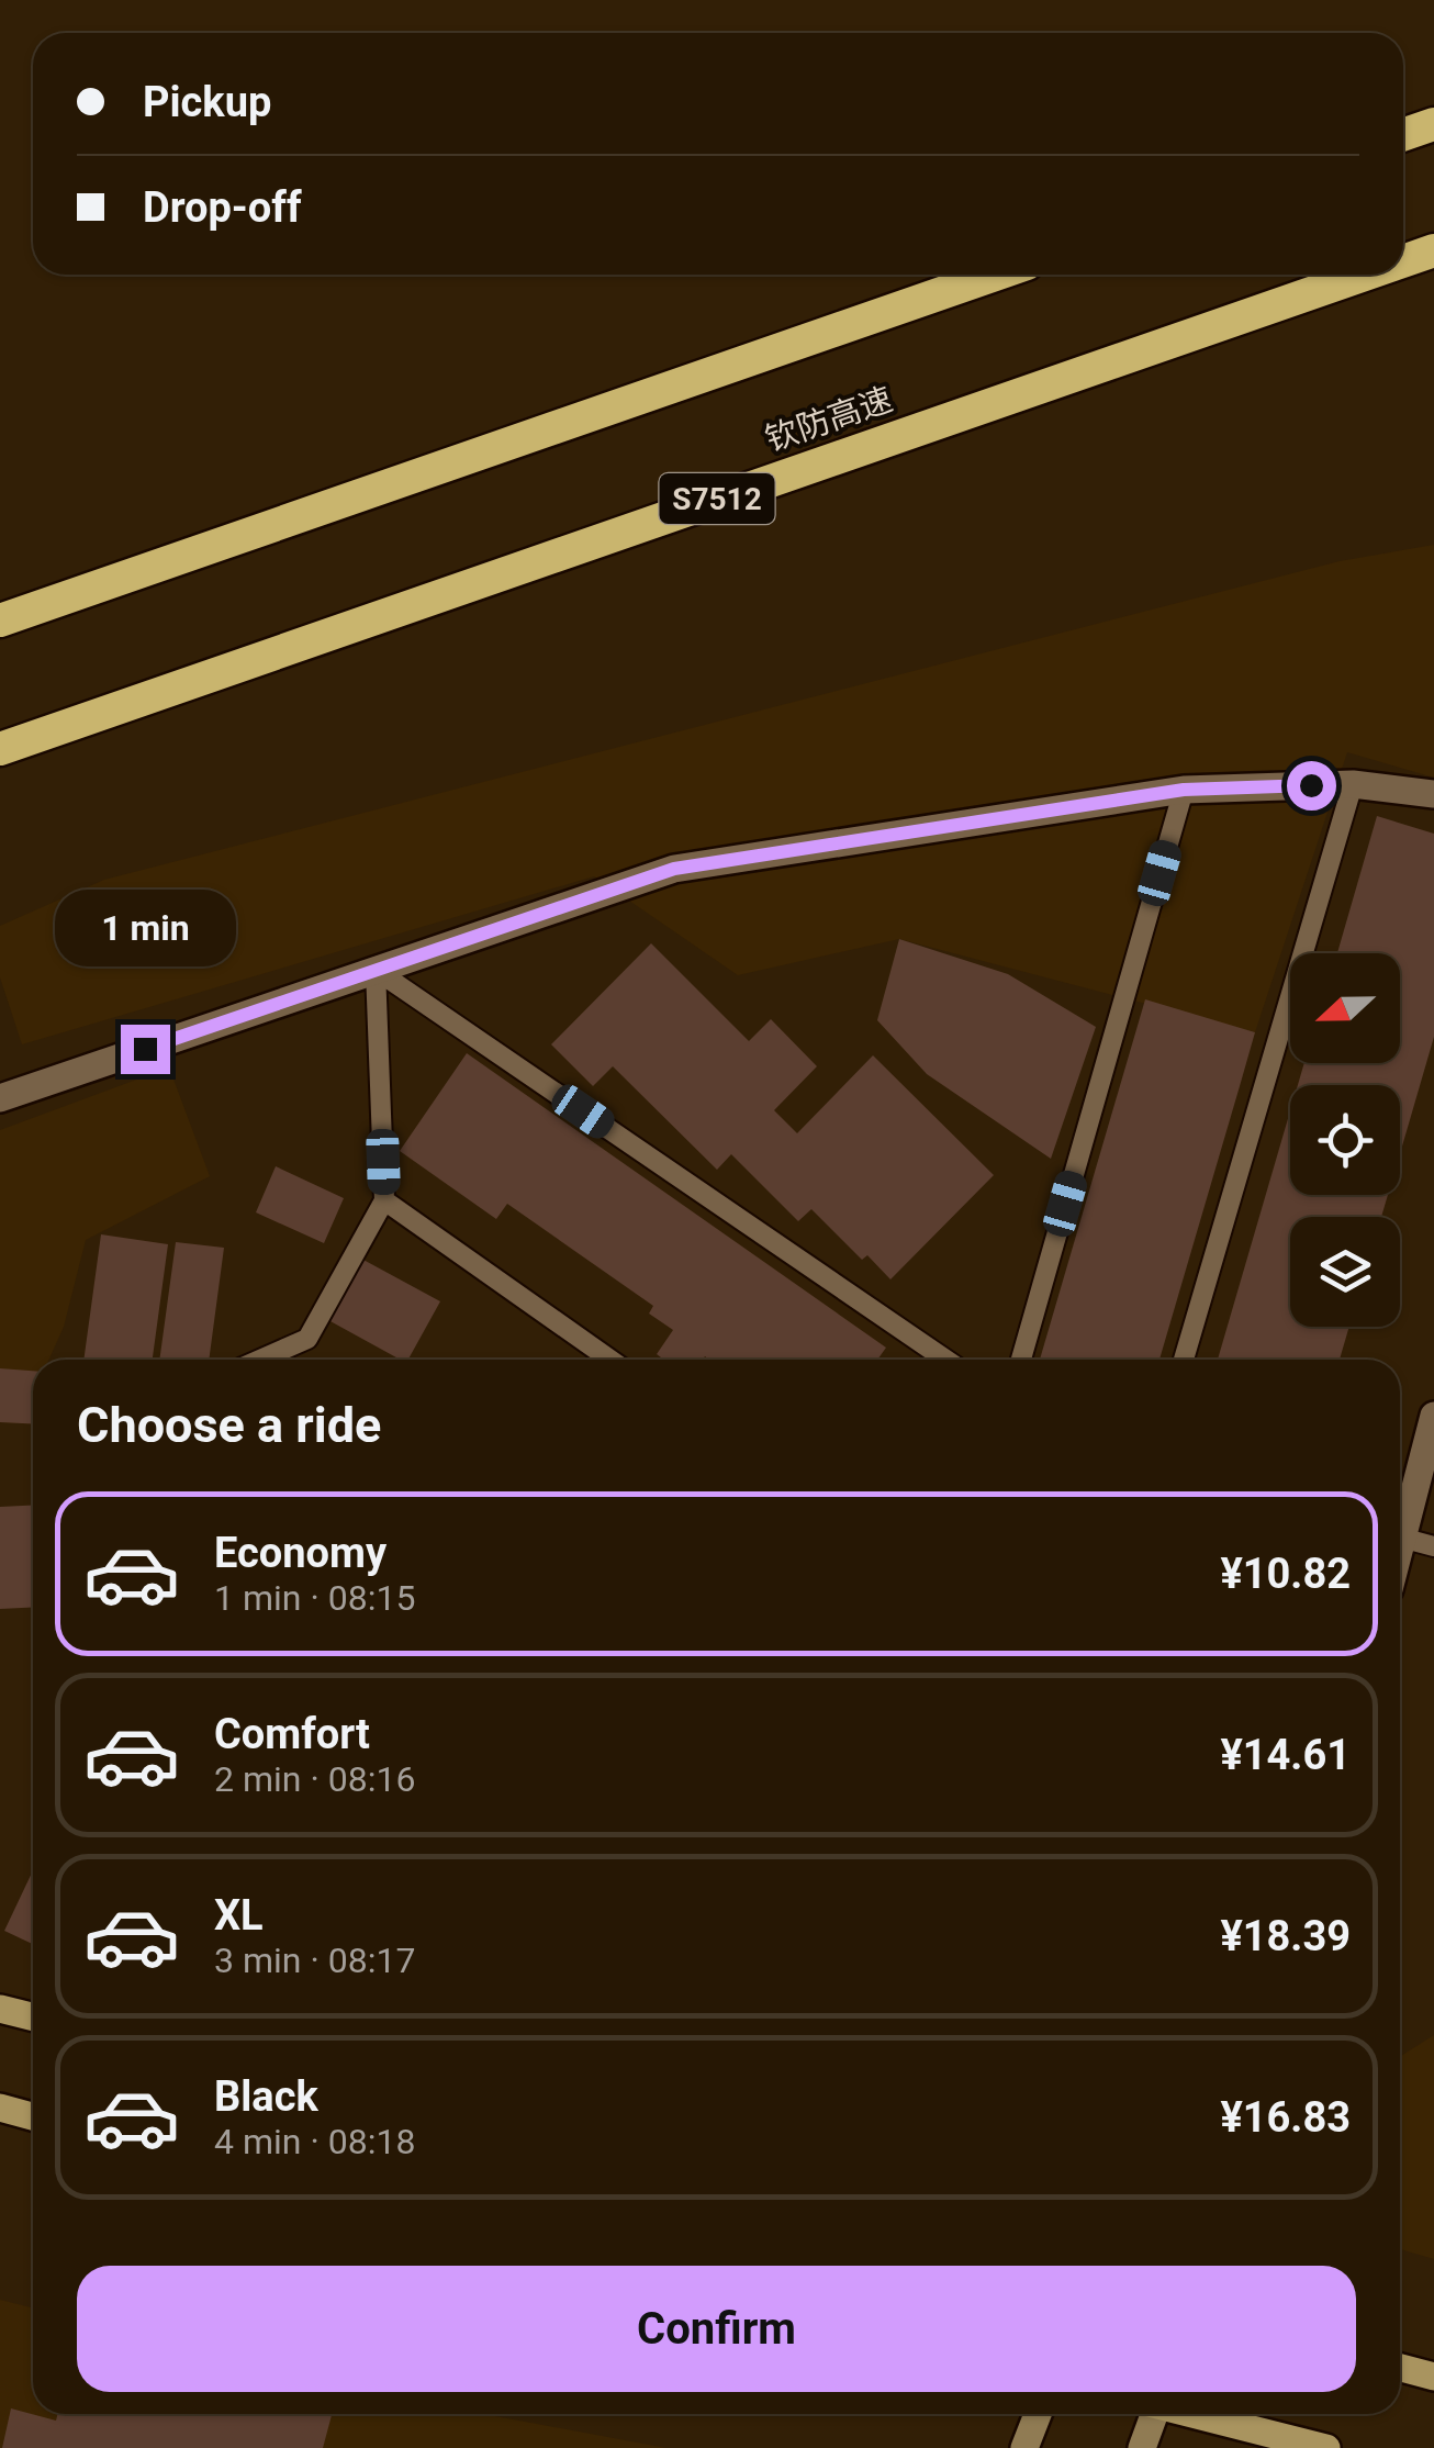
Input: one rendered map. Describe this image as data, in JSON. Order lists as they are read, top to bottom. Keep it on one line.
{"streets":{"highway":["钦防高速","S7512"]},"north":"left","page":{"banner":["Pickup","Drop-off"],"bubble":"1 min","heading":"Choose a ride","list":[{"name":"Economy","note":"1 min · 08:15","value":"¥10.82"},{"name":"Comfort","note":"2 min · 08:16","value":"¥14.61"},{"name":"XL","note":"3 min · 08:17","value":"¥18.39"},{"name":"Black","note":"4 min · 08:18","value":"¥16.83"}],"buttons":"Confirm"}}
